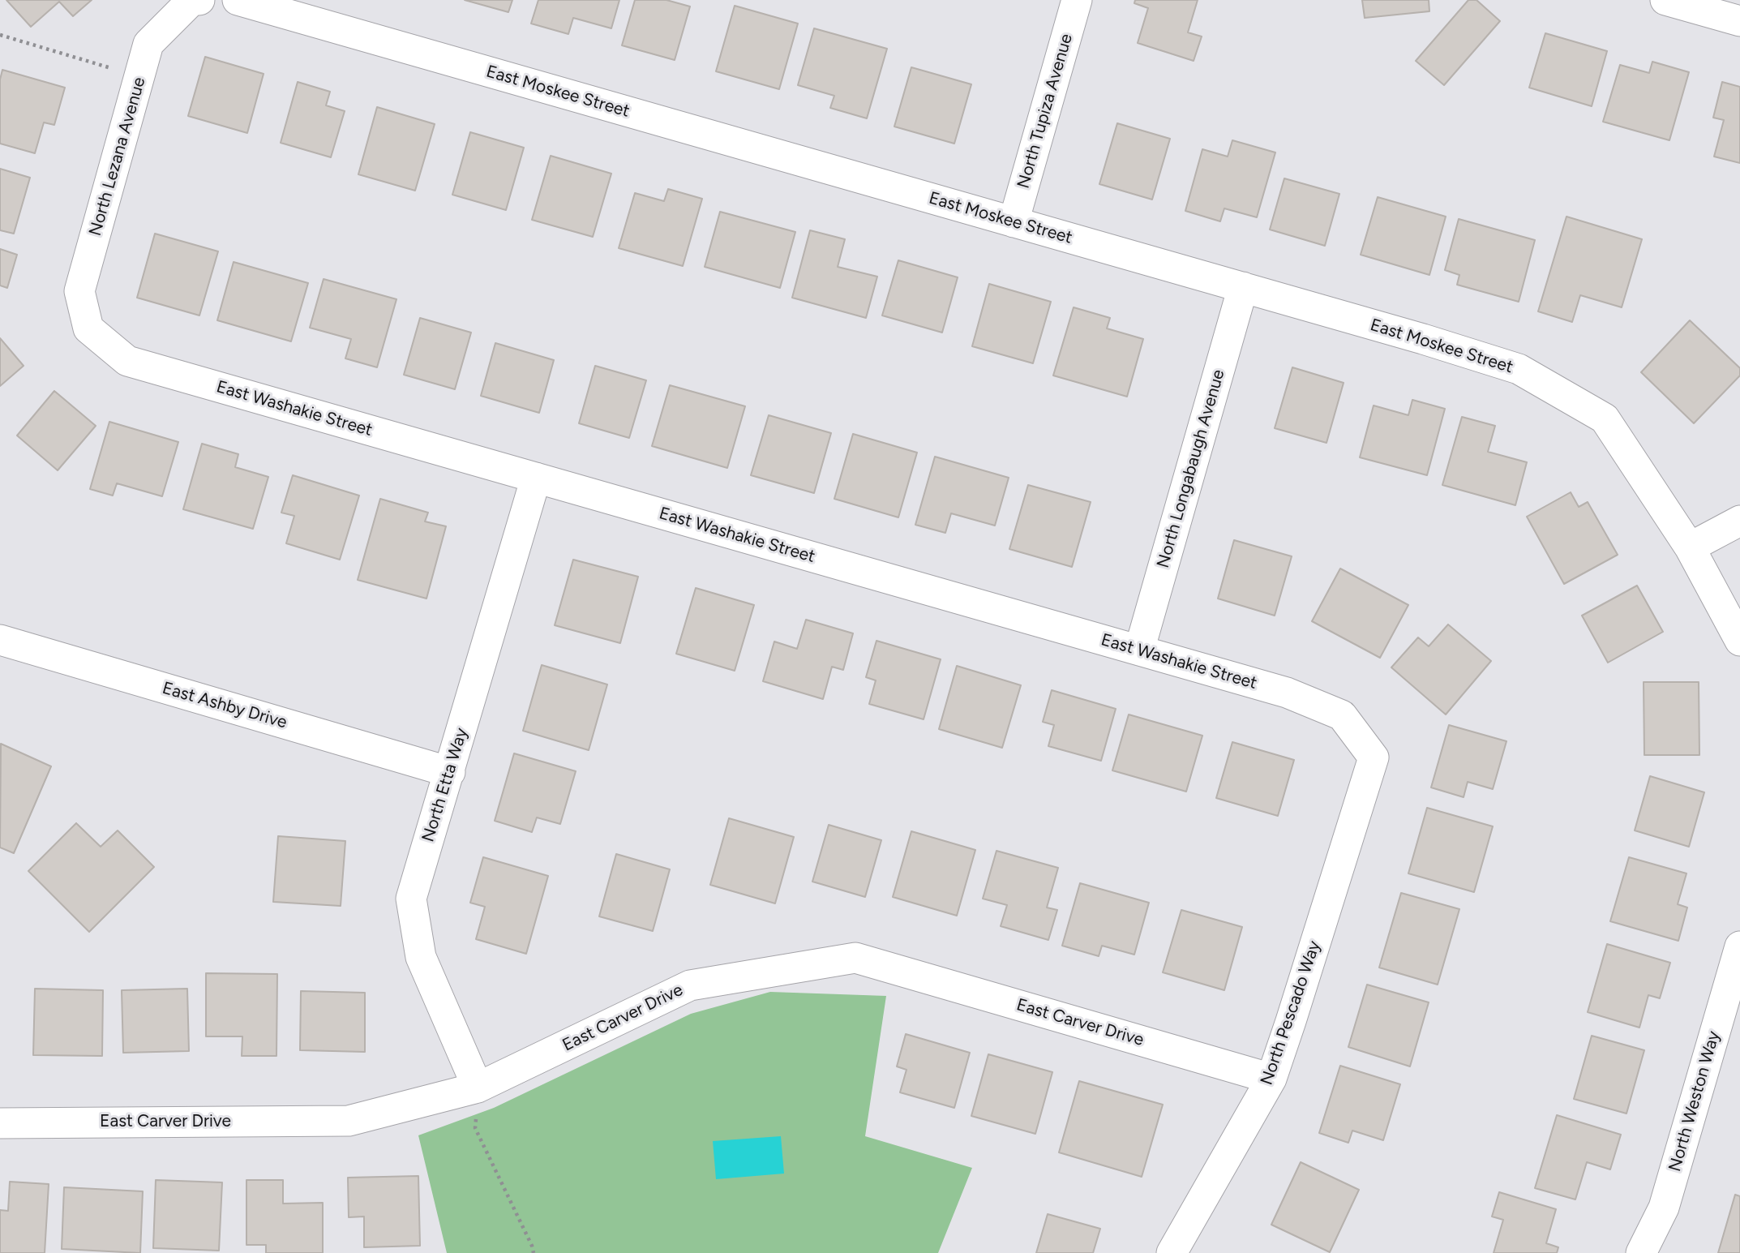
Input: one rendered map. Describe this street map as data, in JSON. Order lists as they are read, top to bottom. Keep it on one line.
{"streets":{"street":["East Moskee Street","North Tupiza Avenue","North Lezana Avenue","East Washakie Street","North Longabaugh Avenue","East Ashby Drive","North Etta Way","North Pescado Way","East Carver Drive","North Weston Way"]},"crossings":[["East Moskee Street","North Tupiza Avenue"],["East Moskee Street","North Longabaugh Avenue"],["North Lezana Avenue","East Washakie Street"],["East Washakie Street","North Longabaugh Avenue"],["East Washakie Street","North Etta Way"],["East Washakie Street","North Pescado Way"],["East Ashby Drive","North Etta Way"],["North Etta Way","East Carver Drive"],["North Pescado Way","East Carver Drive"]]}
